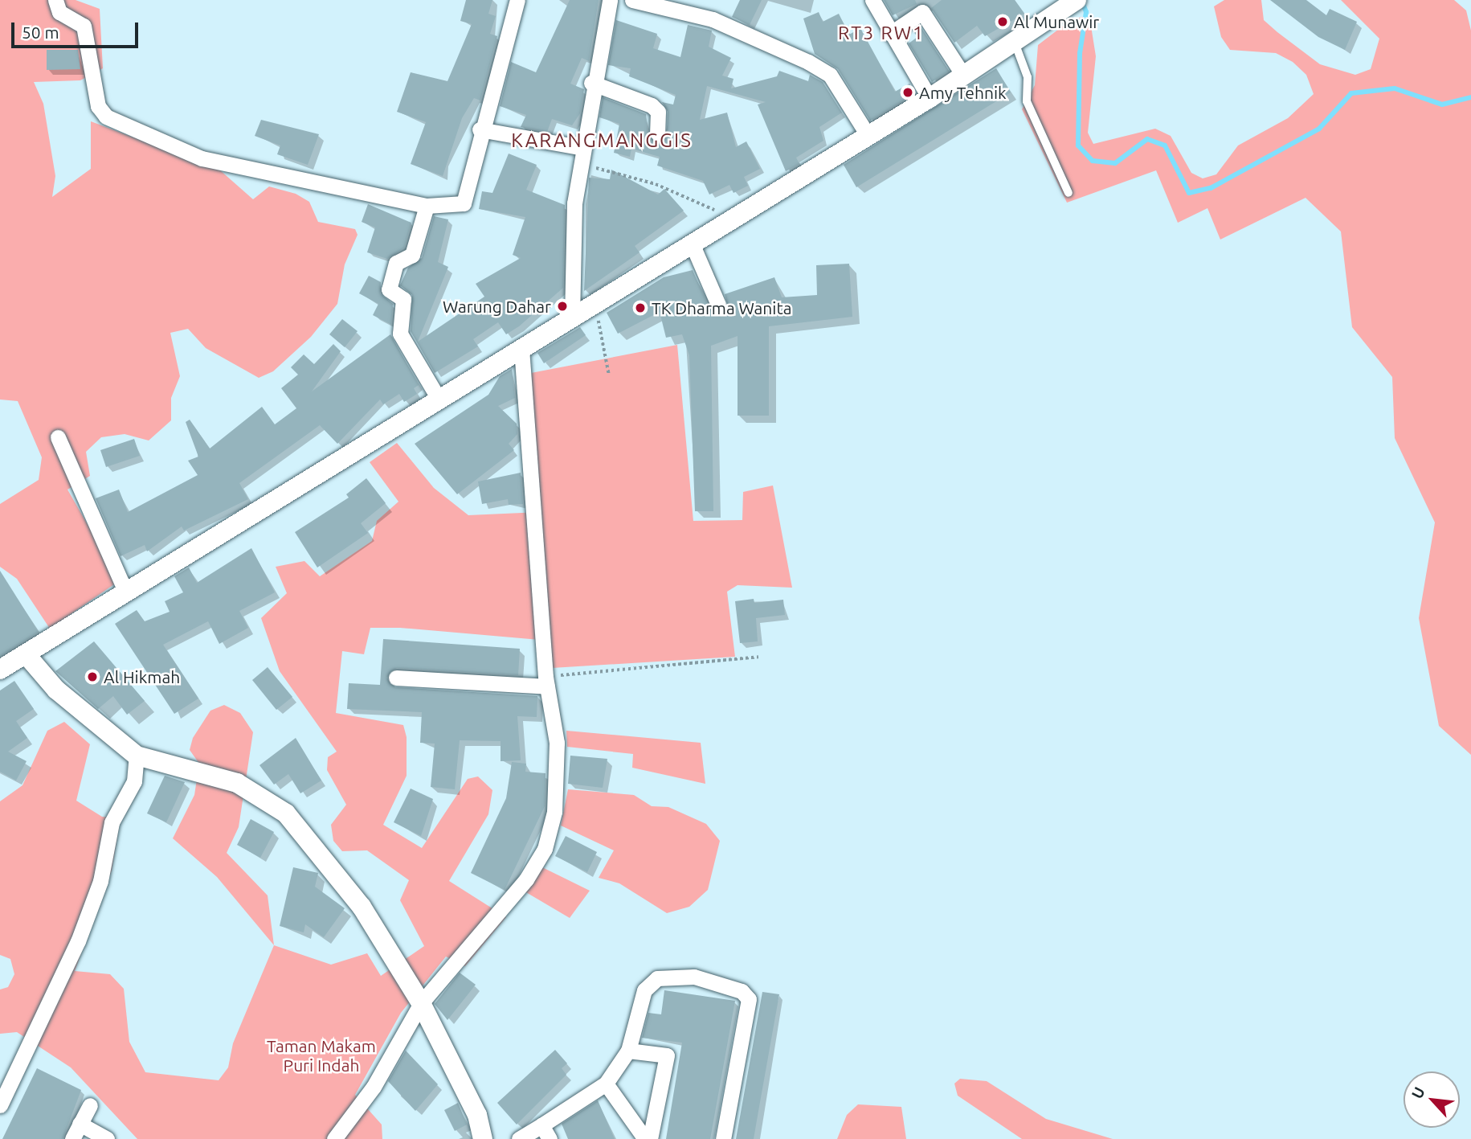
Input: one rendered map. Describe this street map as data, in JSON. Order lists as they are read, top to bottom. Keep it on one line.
{"districts":["RT3 RW1","KARANGMANGGIS"],"parks":["Taman Makam Puri Indah"],"places":["Al Munawir","Amy Tehnik","Warung Dahar","TK Dharma Wanita","Al Hikmah"],"scale_bar":"50 m","north":"top left"}
